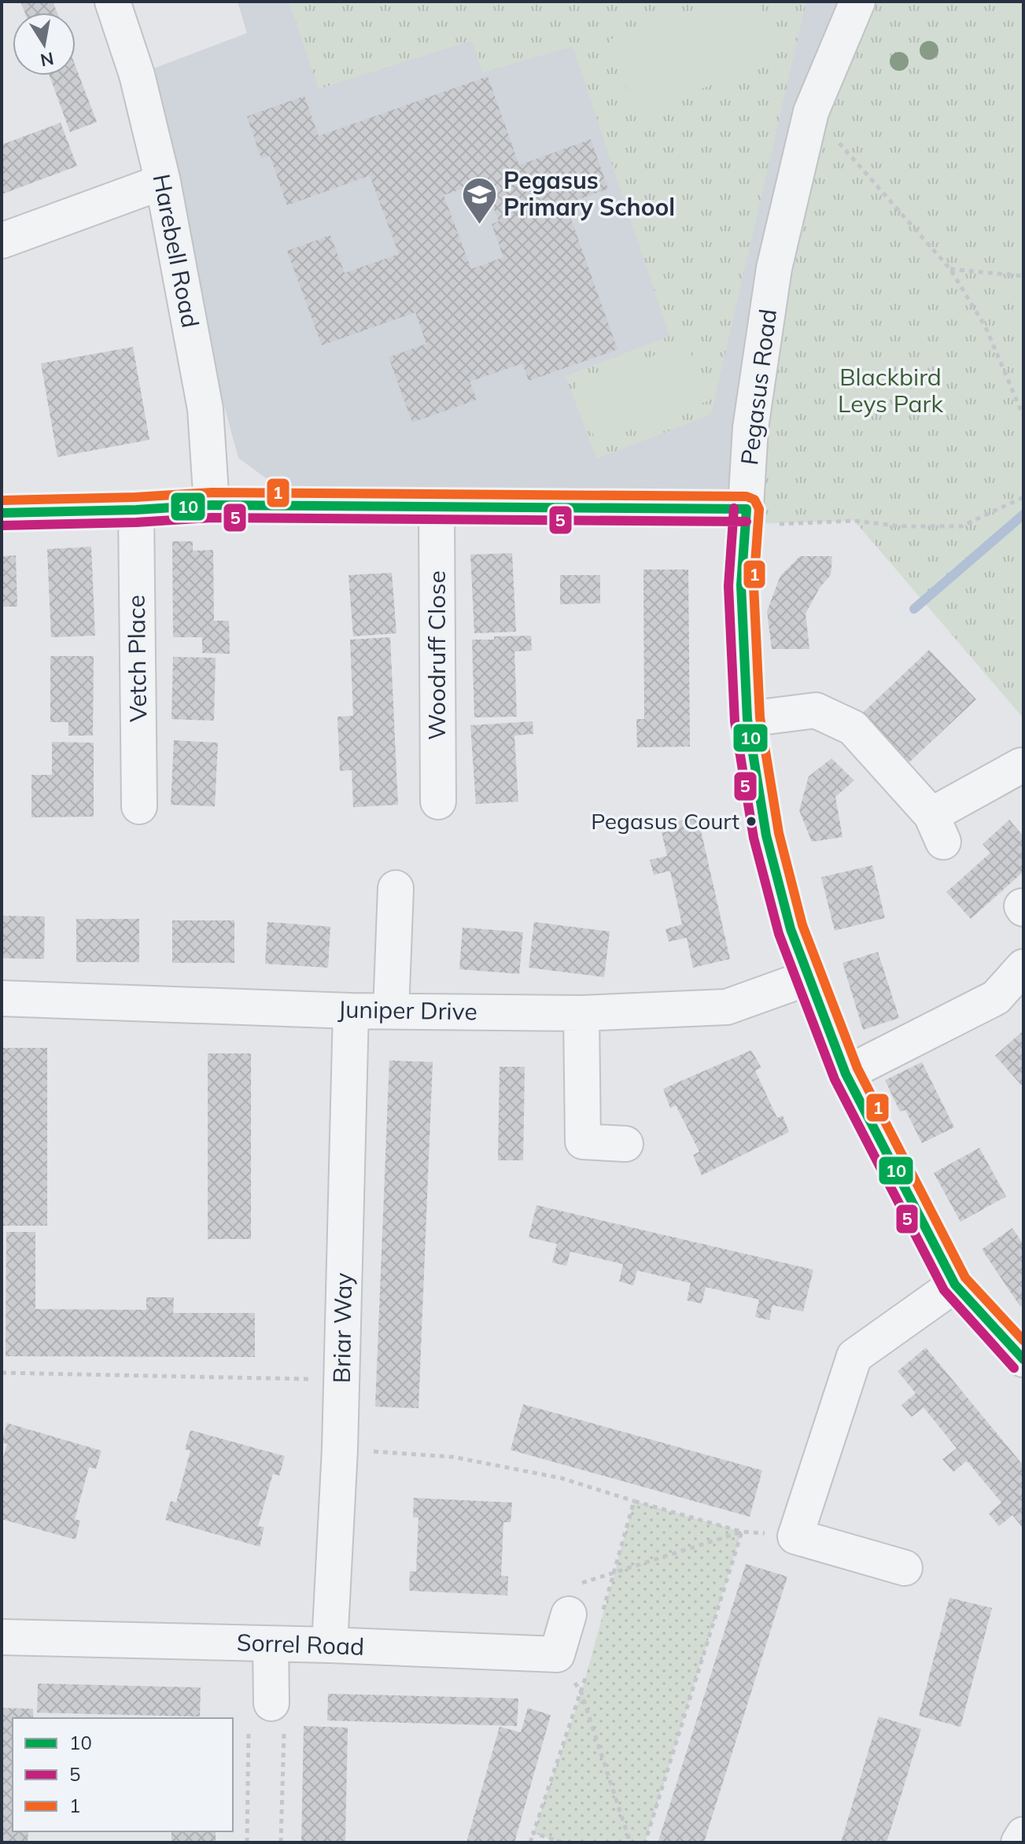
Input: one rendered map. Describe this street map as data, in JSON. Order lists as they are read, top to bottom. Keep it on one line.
{"streets":{"street":["Harebell Road","Pegasus Road","Woodruff Close","Vetch Place","Juniper Drive","Briar Way","Sorrel Road"]},"crossings":[["Pegasus Road","Juniper Drive"],["Juniper Drive","Briar Way"],["Briar Way","Sorrel Road"]],"parks":["Blackbird Leys Park"],"places":{"school or university":["Pegasus Primary School"],"other":["Pegasus Court"]},"lines":["transit line 1","transit line 10","transit line 5"],"legend":["10","5","1"],"north":"bottom"}
